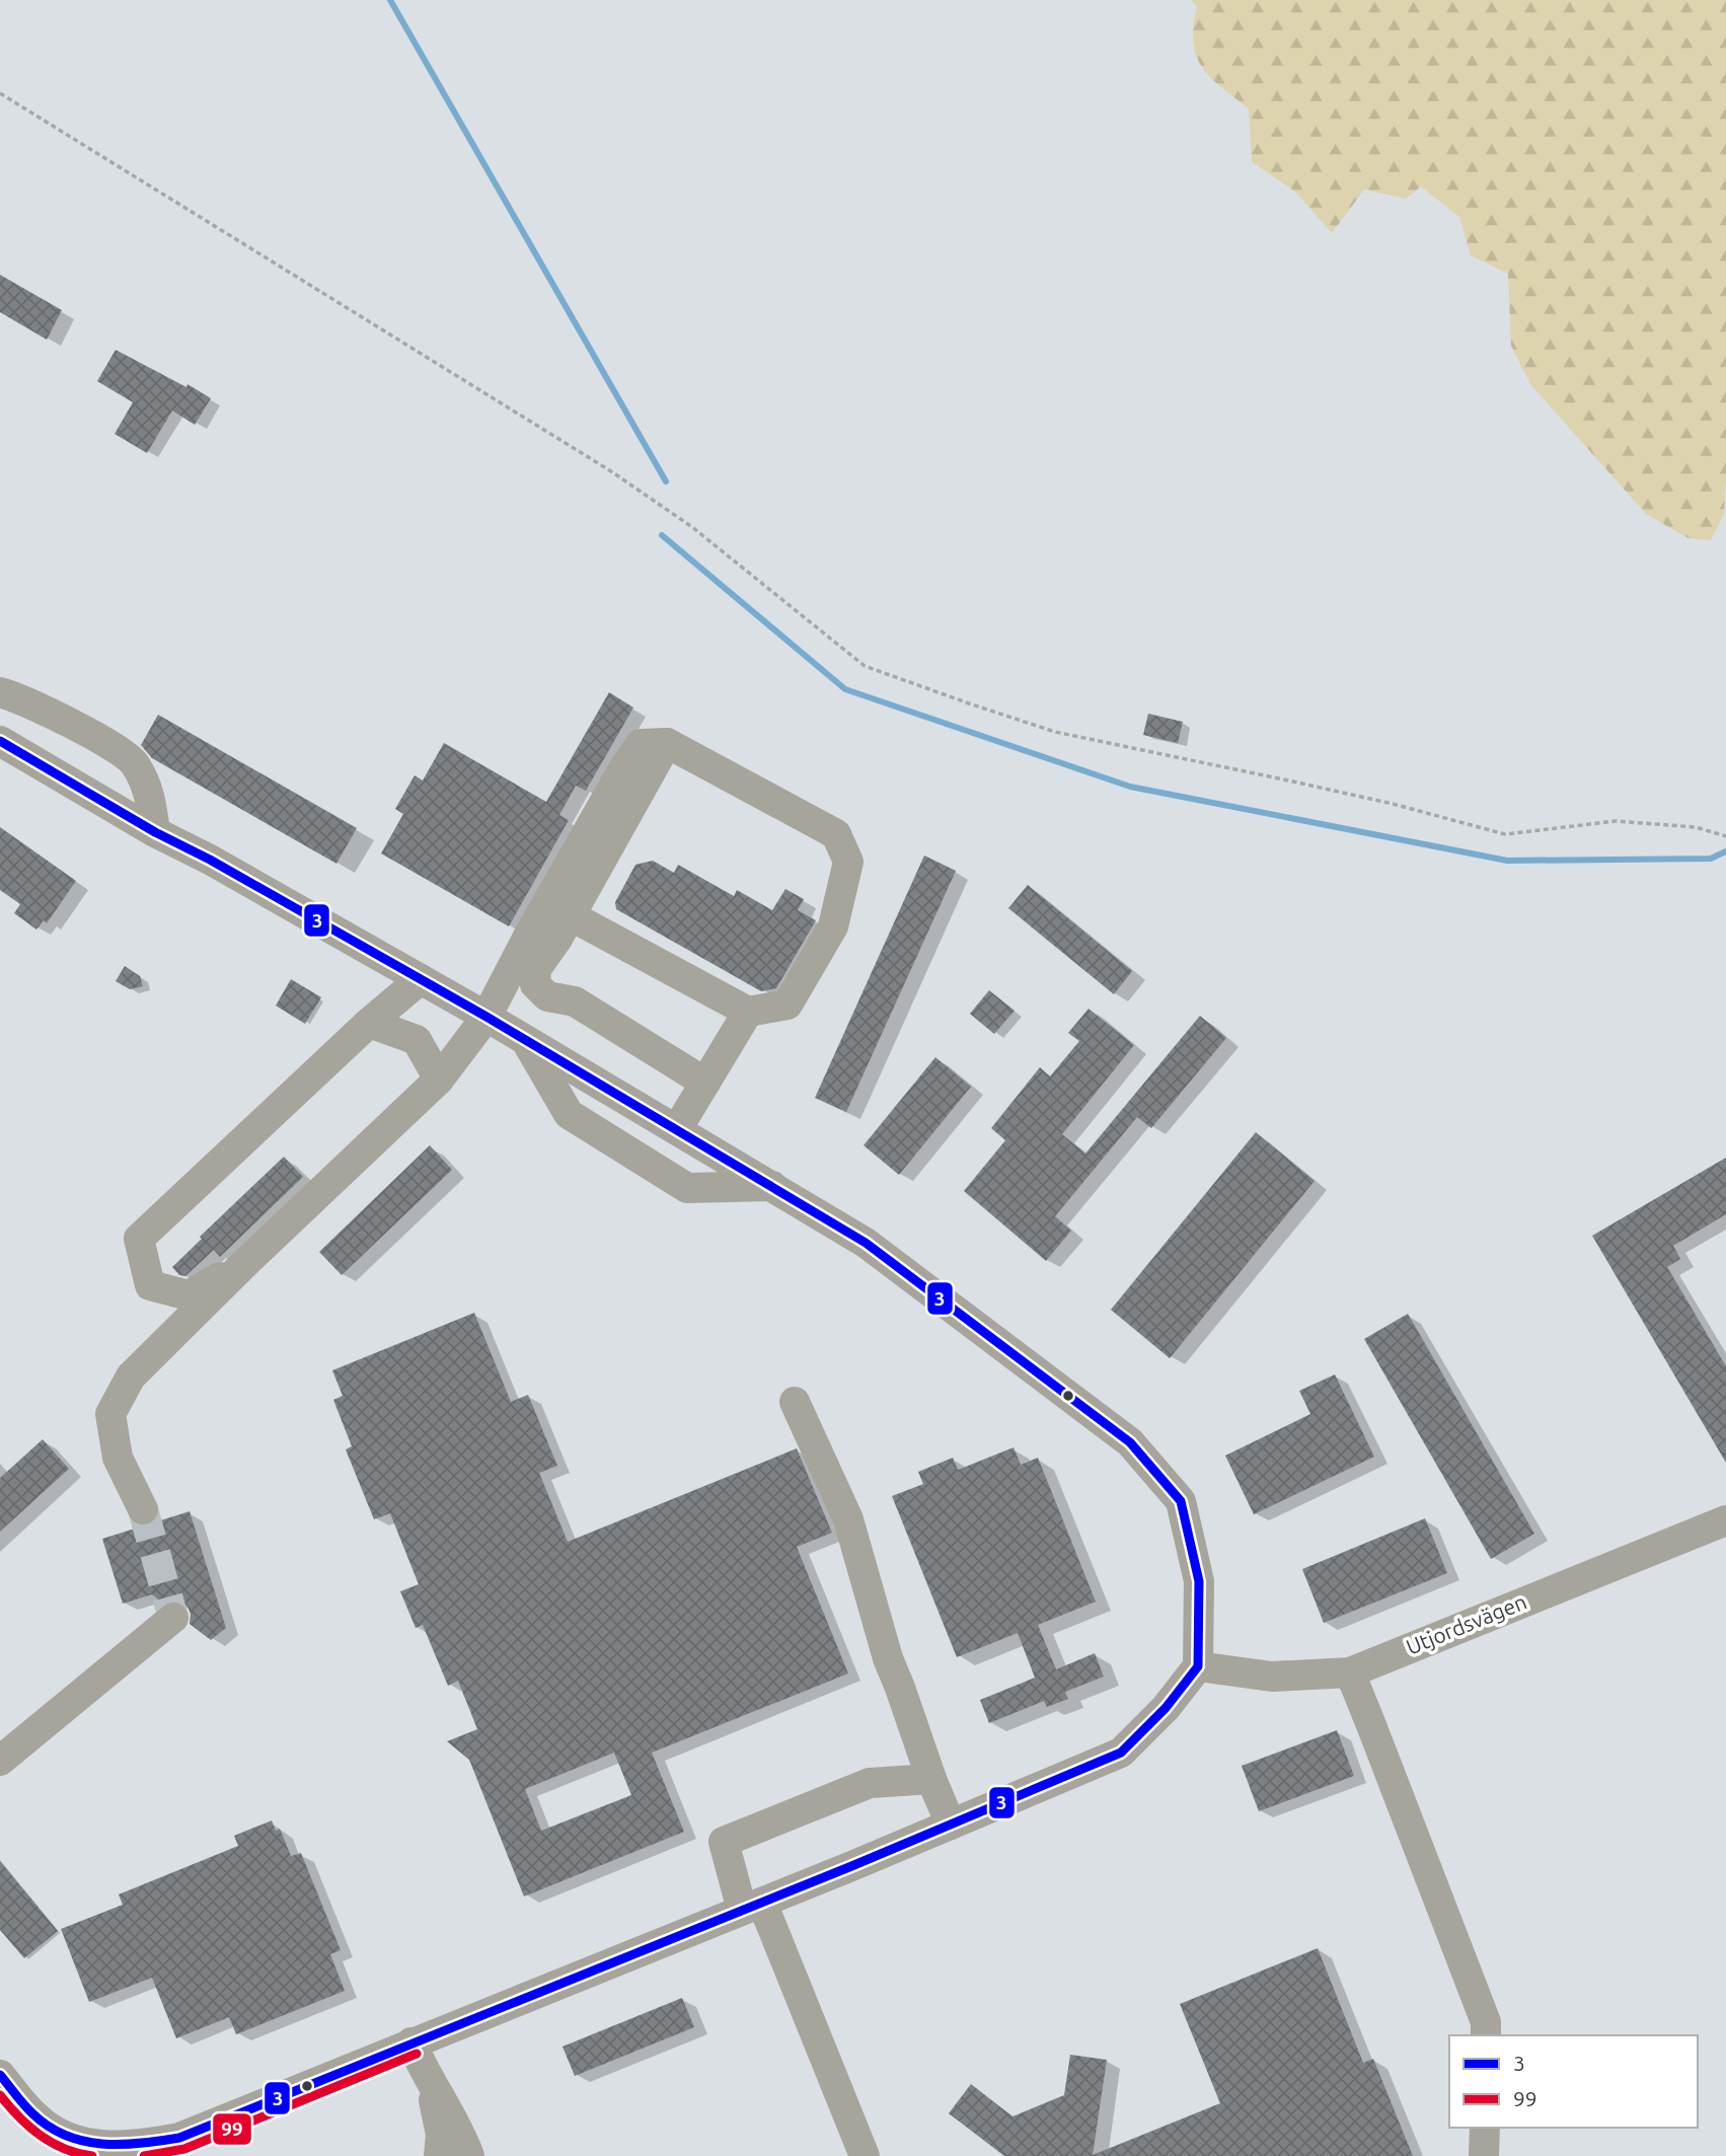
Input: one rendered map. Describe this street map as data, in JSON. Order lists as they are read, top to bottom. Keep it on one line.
{"streets":{"street":["Utjordsvägen"]},"lines":["transit line 3","transit line 99"],"legend":["3","99"]}
